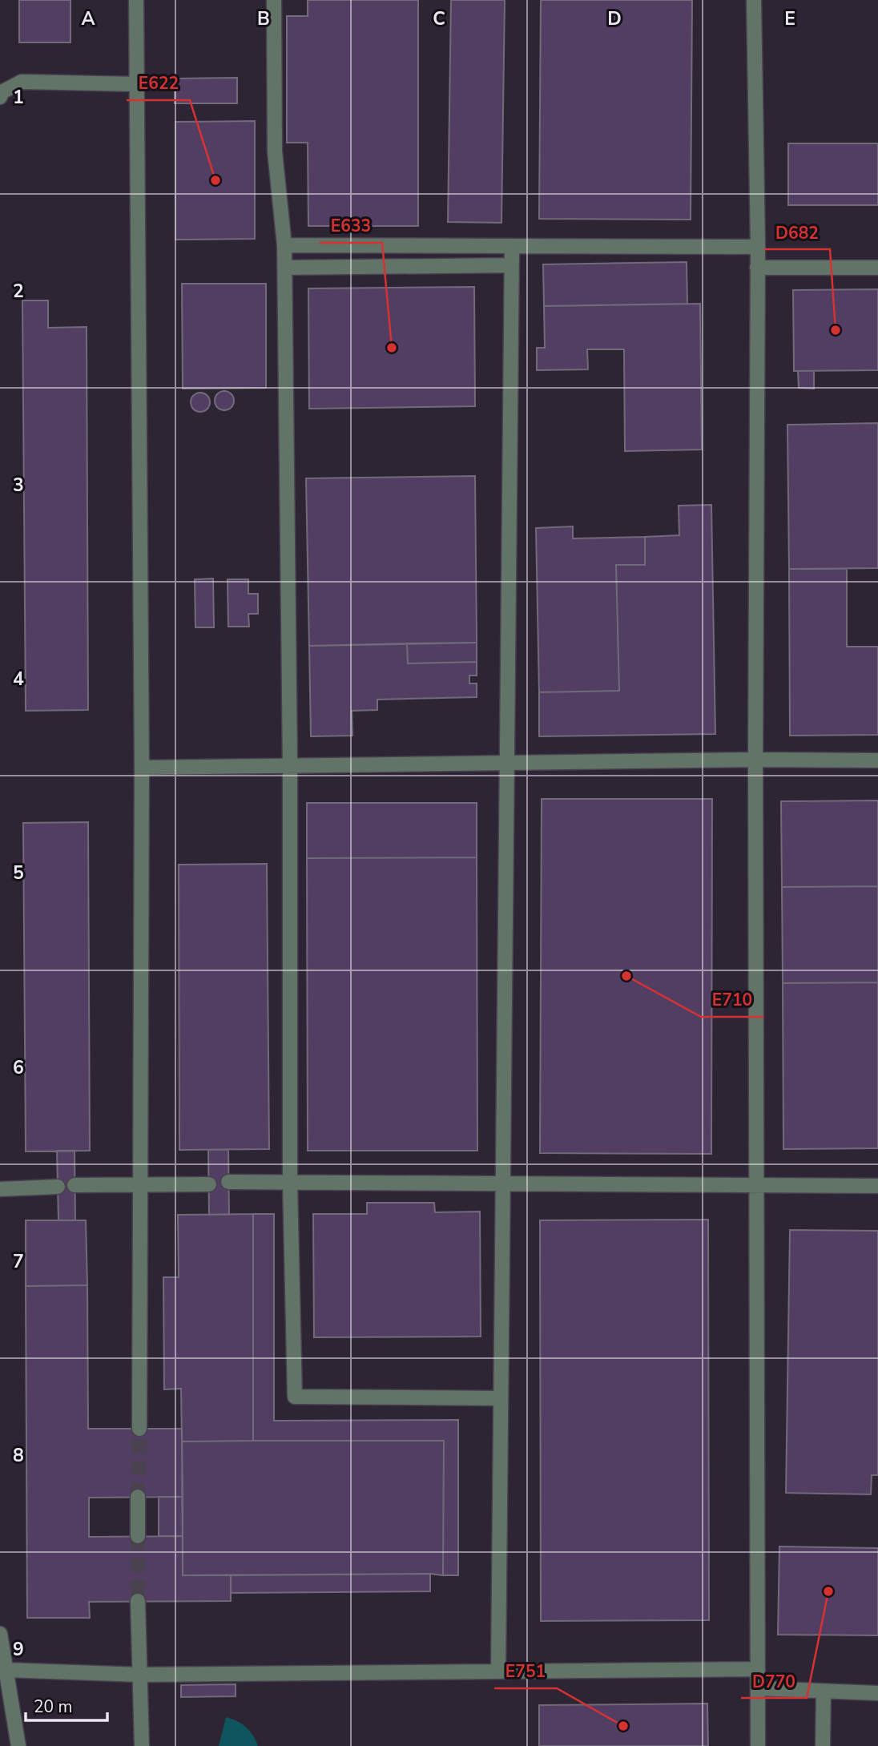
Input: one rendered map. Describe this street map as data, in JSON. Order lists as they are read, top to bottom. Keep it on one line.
{"places":["E622","D682","E633","E710","D770","E751"],"scale_bar":"20 m","grid":{"columns":["A","B","C","D","E"],"rows":["1","2","3","4","5","6","7","8","9"]}}
